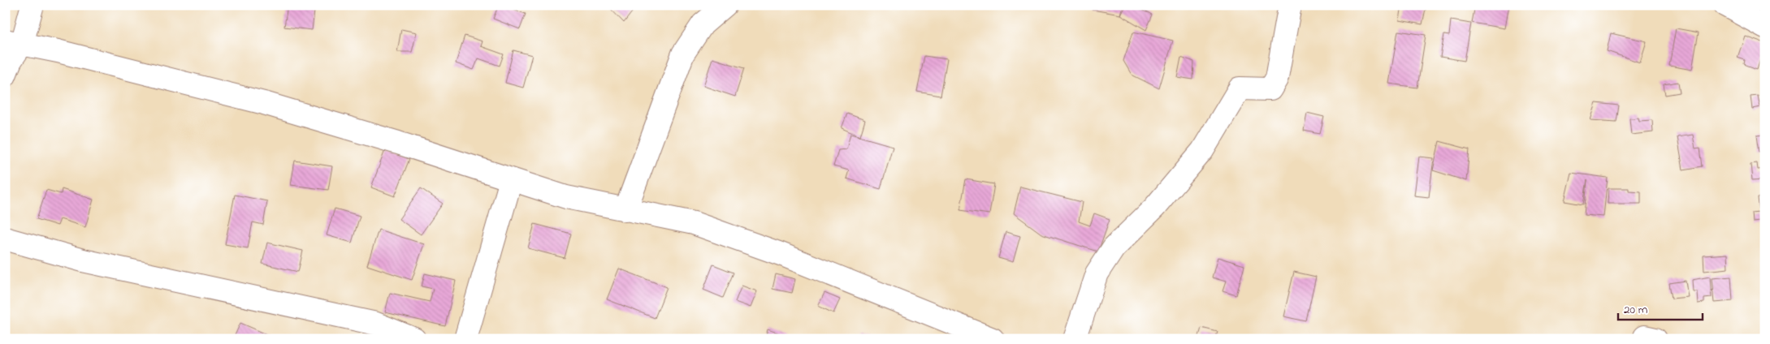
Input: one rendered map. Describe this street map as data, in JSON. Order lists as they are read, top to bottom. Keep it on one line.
{"scale_bar":"20 m"}
